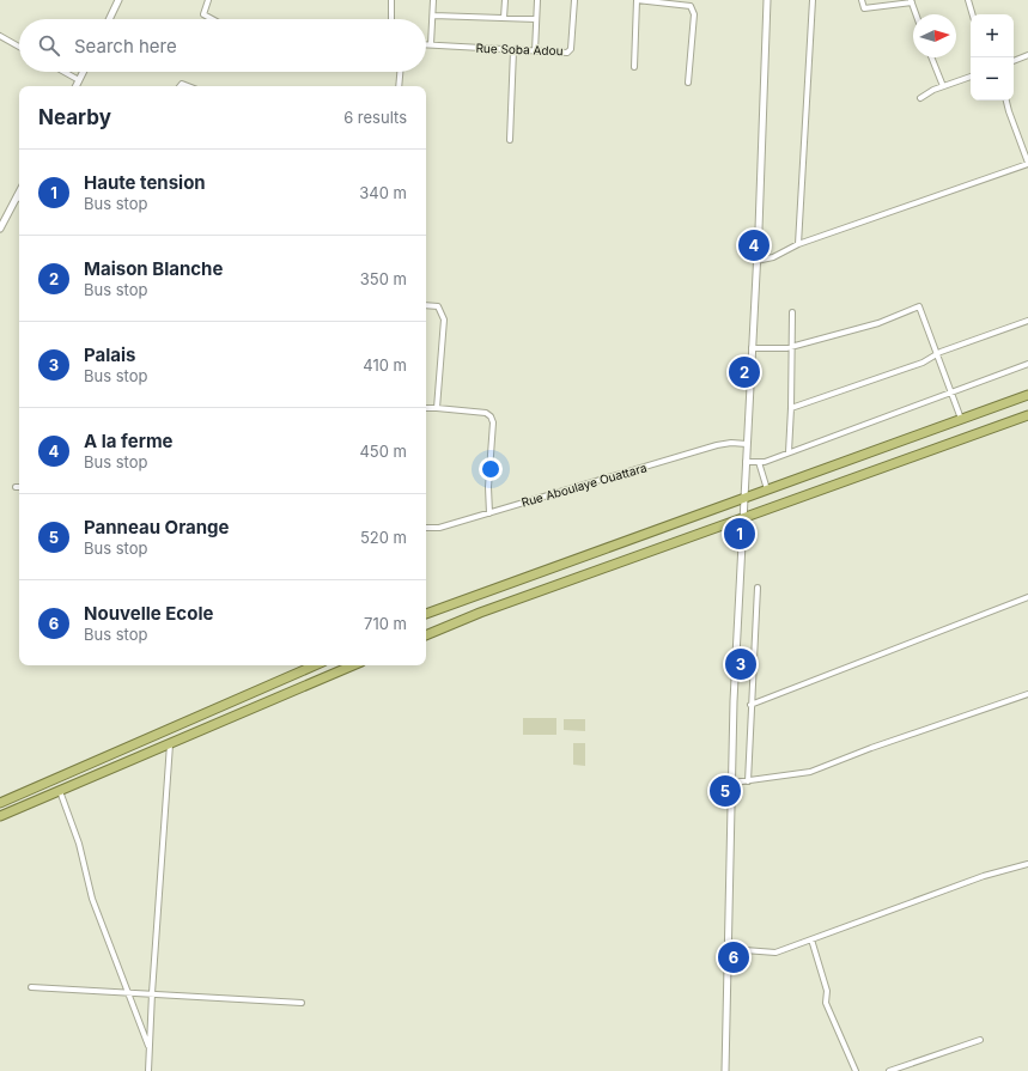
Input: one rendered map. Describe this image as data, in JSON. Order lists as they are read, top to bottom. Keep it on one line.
{"streets":{"street":["Rue Soba Adou","Rue Aboulaye Ouattara"]},"north":"right","page":{"map_buttons":["+","−"],"search":"Search here","heading":["Nearby","6 results"],"list":[{"mark":"1","name":"Haute tension","note":"Bus stop","value":"340 m"},{"mark":"2","name":"Maison Blanche","note":"Bus stop","value":"350 m"},{"mark":"3","name":"Palais","note":"Bus stop","value":"410 m"},{"mark":"4","name":"A la ferme","note":"Bus stop","value":"450 m"},{"mark":"5","name":"Panneau Orange","note":"Bus stop","value":"520 m"},{"mark":"6","name":"Nouvelle Ecole","note":"Bus stop","value":"710 m"}],"pins":["4","2","1","3","5","6"]}}
